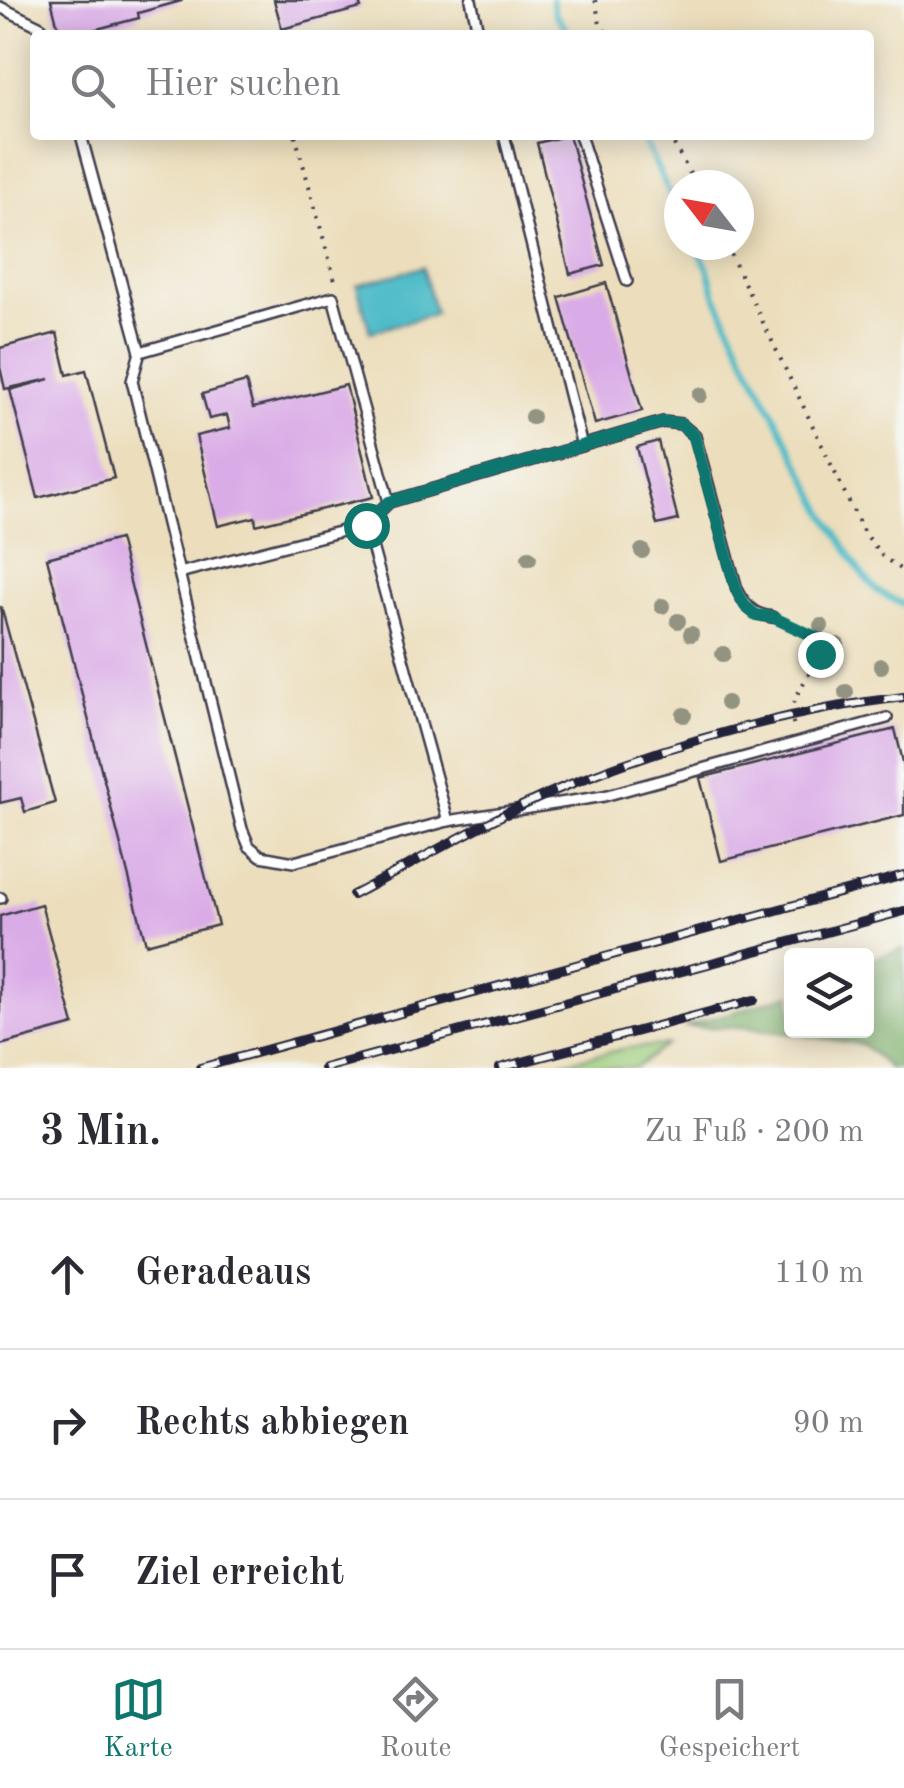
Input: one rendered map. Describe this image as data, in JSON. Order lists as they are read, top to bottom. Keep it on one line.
{"north":"top left","page":{"search":"Hier suchen","heading":["3 Min.","Zu Fuß · 200 m"],"list":[["Geradeaus","110 m"],["Rechts abbiegen","90 m"],"Ziel erreicht"],"nav":["Karte","Route","Gespeichert"]}}
